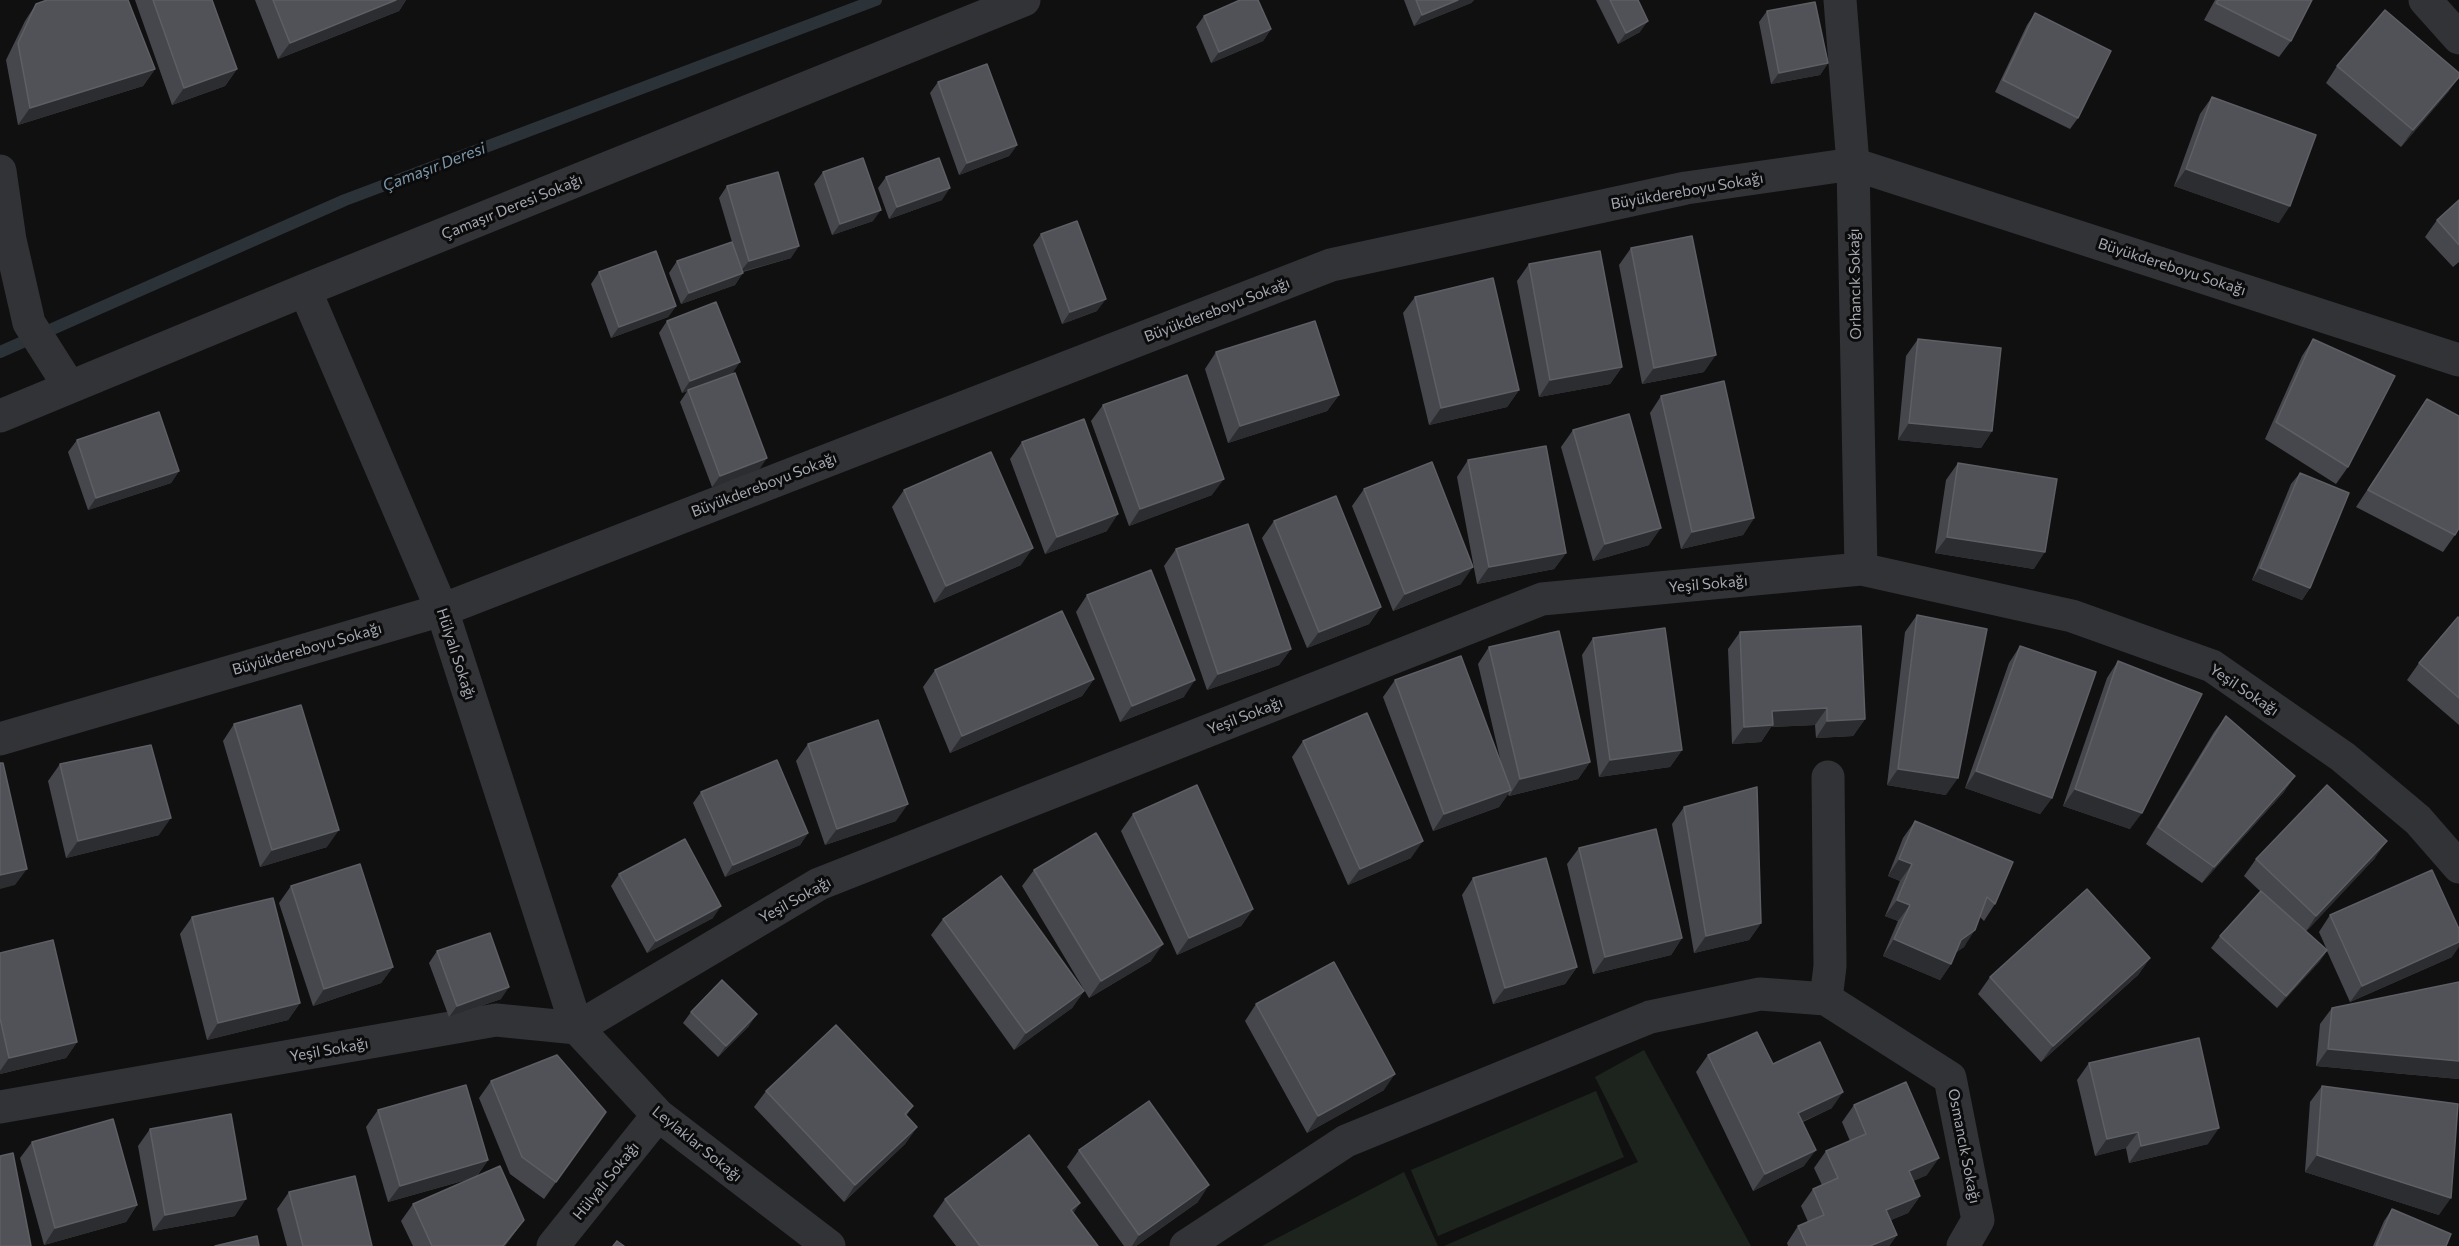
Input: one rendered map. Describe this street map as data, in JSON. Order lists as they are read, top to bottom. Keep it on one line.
{"streets":{"street":["Büyükdereboyu Sokağı","Çamaşır Deresi Sokağı","Orhancık Sokağı","Yeşil Sokağı","Hülyalı Sokağı","Leylaklar Sokağı","Osmancık Sokağı"]},"crossings":[["Büyükdereboyu Sokağı","Orhancık Sokağı"],["Büyükdereboyu Sokağı","Hülyalı Sokağı"],["Çamaşır Deresi Sokağı","Hülyalı Sokağı"],["Orhancık Sokağı","Yeşil Sokağı"],["Yeşil Sokağı","Hülyalı Sokağı"],["Yeşil Sokağı","Leylaklar Sokağı"],["Hülyalı Sokağı","Leylaklar Sokağı"]],"water":["Çamaşır Deresi"]}
